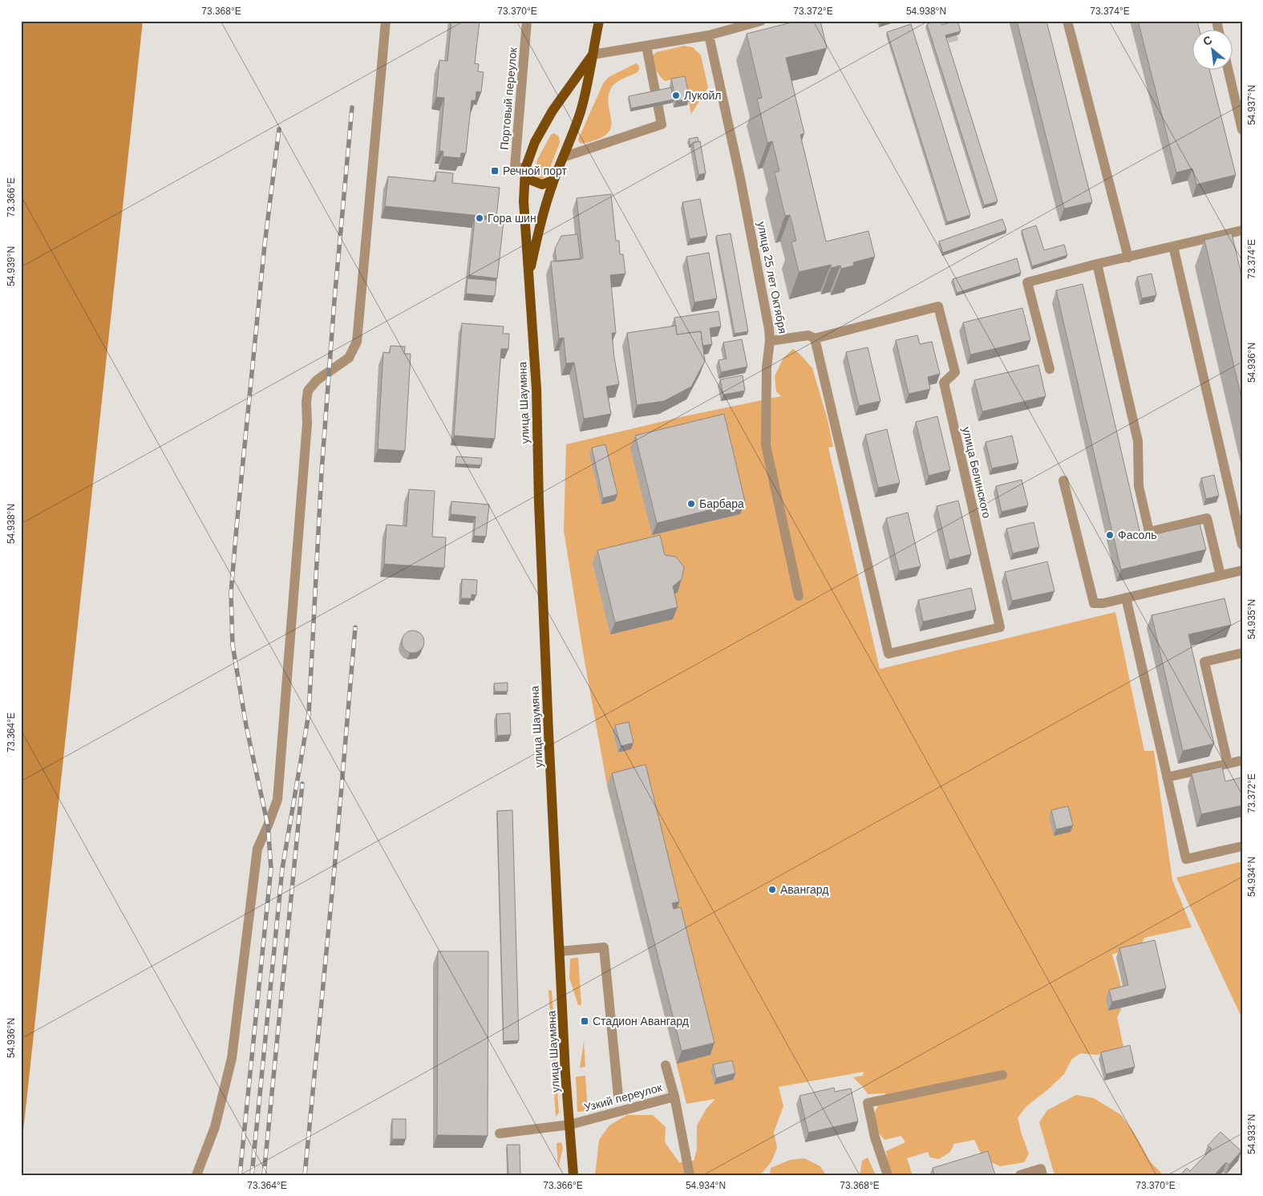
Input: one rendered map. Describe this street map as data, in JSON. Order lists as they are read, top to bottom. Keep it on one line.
{"streets":{"main road":["улица Шаумяна"],"street":["Портовый переулок","улица 25 лет Октября","улица Белинского","Узкий переулок"]},"crossings":[["Портовый переулок","улица Шаумяна"],["улица 25 лет Октября","улица Белинского"],["улица Шаумяна","Узкий переулок"]],"places":{"other":["Лукойл","Гора шин","Барбара","Фасоль","Авангард"],"transit":["Речной порт","Стадион Авангард"]},"north":"top left","coordinates":["73.368°E","73.370°E","73.372°E","54.938°N","73.374°E","54.937°N","73.366°E","54.939°N","54.936°N","54.935°N","73.364°E","54.934°N","54.933°N"]}
